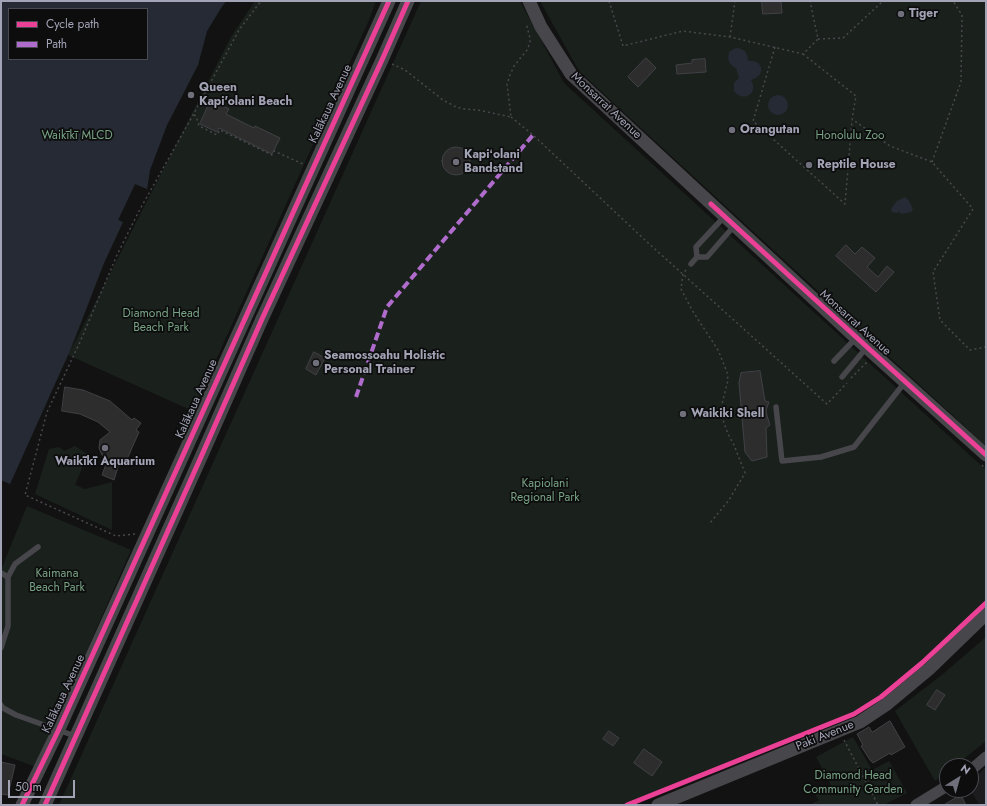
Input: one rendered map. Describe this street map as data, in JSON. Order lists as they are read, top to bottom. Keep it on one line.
{"streets":{"street":["Kalākaua Avenue","Monsarrat Avenue","Paki Avenue"]},"parks":["Waikīkī MLCD","Honolulu Zoo","Diamond Head Beach Park","Kapiolani Regional Park","Kaimana Beach Park","Diamond Head Community Garden"],"places":["Tiger","Queen Kapi'olani Beach","Orangutan","Kapiʻolani Bandstand","Reptile House","Seamossoahu Holistic Personal Trainer","Waikiki Shell","Waikīkī Aquarium"],"legend":["Cycle path","Path"],"scale_bar":"50 m","north":"top right"}
